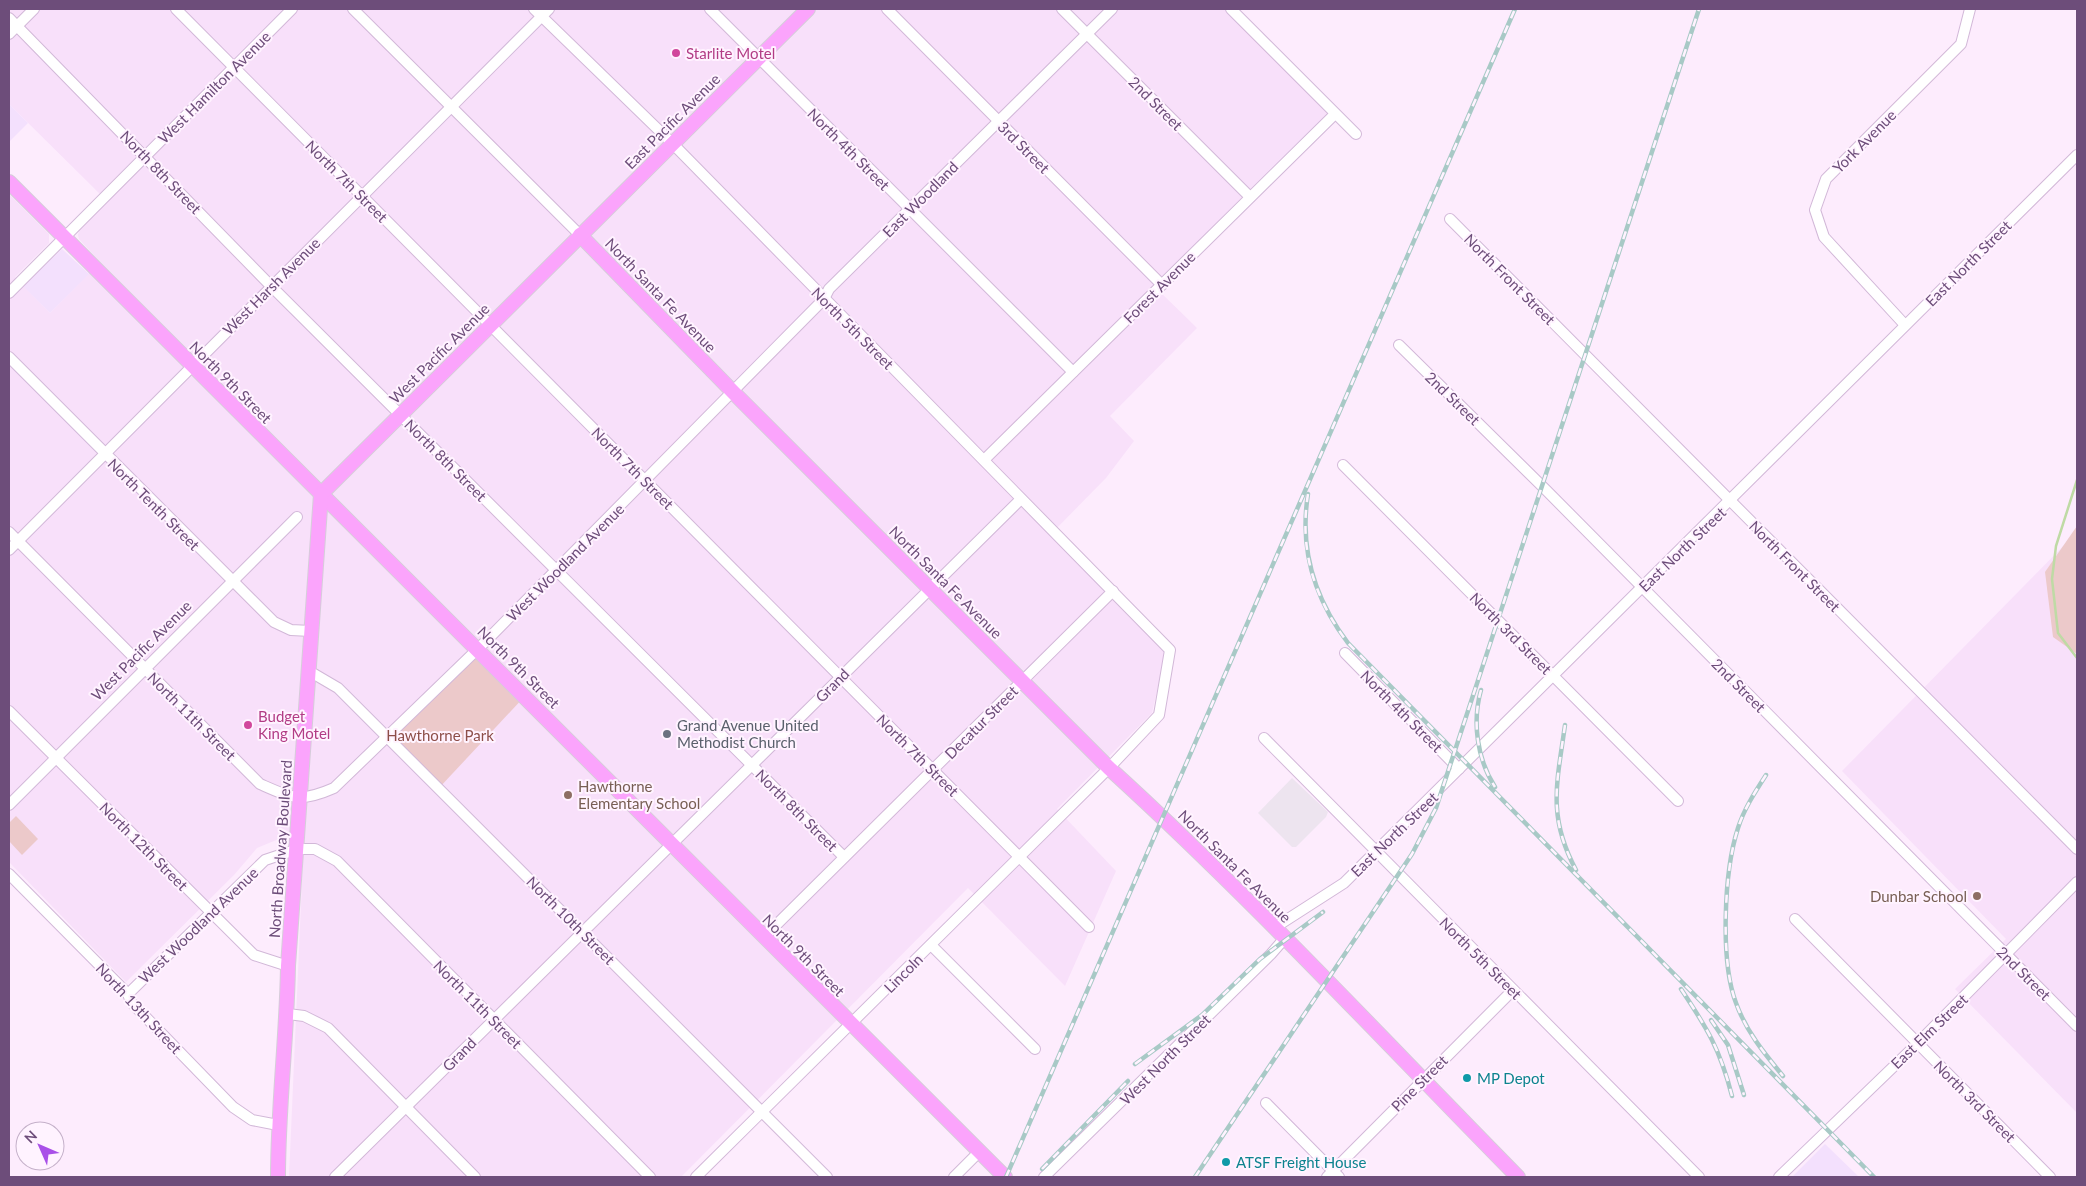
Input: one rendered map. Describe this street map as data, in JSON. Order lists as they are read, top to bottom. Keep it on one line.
{"streets":{"main road":["East Pacific Avenue","North Santa Fe Avenue","West Pacific Avenue","North 9th Street","North Broadway Boulevard"],"street":["West Hamilton Avenue","2nd Street","York Avenue","3rd Street","North 4th Street","North 8th Street","North 7th Street","East Woodland","East North Street","North Front Street","West Harsh Avenue","Forest Avenue","North 5th Street","North Tenth Street","West Woodland Avenue","North 3rd Street","Grand","North 11th Street","Decatur Street","North 12th Street","North 10th Street","Lincoln","North 13th Street","East Elm Street","West North Street","Pine Street"]},"crossings":[["West Hamilton Avenue","North 8th Street"],["West Hamilton Avenue","North 7th Street"],["West Hamilton Avenue","North 9th Street"],["2nd Street","East Woodland"],["2nd Street","East North Street"],["2nd Street","Forest Avenue"],["2nd Street","East Elm Street"],["East Pacific Avenue","North 4th Street"],["East Pacific Avenue","North Santa Fe Avenue"],["East Pacific Avenue","North 5th Street"],["East Pacific Avenue","West Pacific Avenue"],["York Avenue","East North Street"],["3rd Street","East Woodland"],["3rd Street","Forest Avenue"],["North 4th Street","East Woodland"],["North 4th Street","East North Street"],["North 4th Street","Forest Avenue"],["North 8th Street","West Harsh Avenue"],["North 8th Street","West Pacific Avenue"],["North 8th Street","West Woodland Avenue"],["North 8th Street","Grand"],["North 8th Street","Decatur Street"],["North 7th Street","West Harsh Avenue"],["North 7th Street","West Pacific Avenue"],["North 7th Street","West Woodland Avenue"],["North 7th Street","Grand"],["North 7th Street","Decatur Street"],["North 7th Street","Lincoln"],["East Woodland","North Santa Fe Avenue"],["East Woodland","North 5th Street"],["East Woodland","West Woodland Avenue"],["East North Street","North Front Street"],["East North Street","North Santa Fe Avenue"],["East North Street","North 5th Street"],["East North Street","North 3rd Street"],["West Harsh Avenue","North Santa Fe Avenue"],["West Harsh Avenue","North 5th Street"],["West Harsh Avenue","North 9th Street"],["West Harsh Avenue","North Tenth Street"],["West Harsh Avenue","North 11th Street"],["Forest Avenue","North 5th Street"],["North Santa Fe Avenue","West Pacific Avenue"],["North Santa Fe Avenue","West Woodland Avenue"],["North Santa Fe Avenue","Grand"],["North Santa Fe Avenue","Decatur Street"],["North Santa Fe Avenue","Lincoln"],["North Santa Fe Avenue","West North Street"],["North Santa Fe Avenue","Pine Street"],["North 5th Street","Grand"],["North 5th Street","Decatur Street"],["North 5th Street","Lincoln"],["North 5th Street","Pine Street"],["West Pacific Avenue","North 9th Street"],["West Pacific Avenue","North Tenth Street"],["West Pacific Avenue","North 11th Street"],["West Pacific Avenue","North 12th Street"],["West Pacific Avenue","North Broadway Boulevard"],["North 9th Street","West Woodland Avenue"],["North 9th Street","Grand"],["North 9th Street","Decatur Street"],["North 9th Street","North Broadway Boulevard"],["North 9th Street","Lincoln"],["North Tenth Street","North Broadway Boulevard"],["West Woodland Avenue","North 11th Street"],["West Woodland Avenue","North 12th Street"],["West Woodland Avenue","North Broadway Boulevard"],["West Woodland Avenue","North 10th Street"],["West Woodland Avenue","North 13th Street"],["North 3rd Street","East Elm Street"],["Grand","North 11th Street"],["Grand","North 10th Street"],["North 11th Street","North Broadway Boulevard"],["North 12th Street","North Broadway Boulevard"],["North Broadway Boulevard","North 10th Street"],["North Broadway Boulevard","North 13th Street"],["North 10th Street","Lincoln"]],"parks":["Hawthorne Park"],"places":["Starlite Motel","Budget King Motel","Grand Avenue United Methodist Church","Hawthorne Elementary School","Dunbar School","MP Depot","ATSF Freight House"],"north":"top left"}
